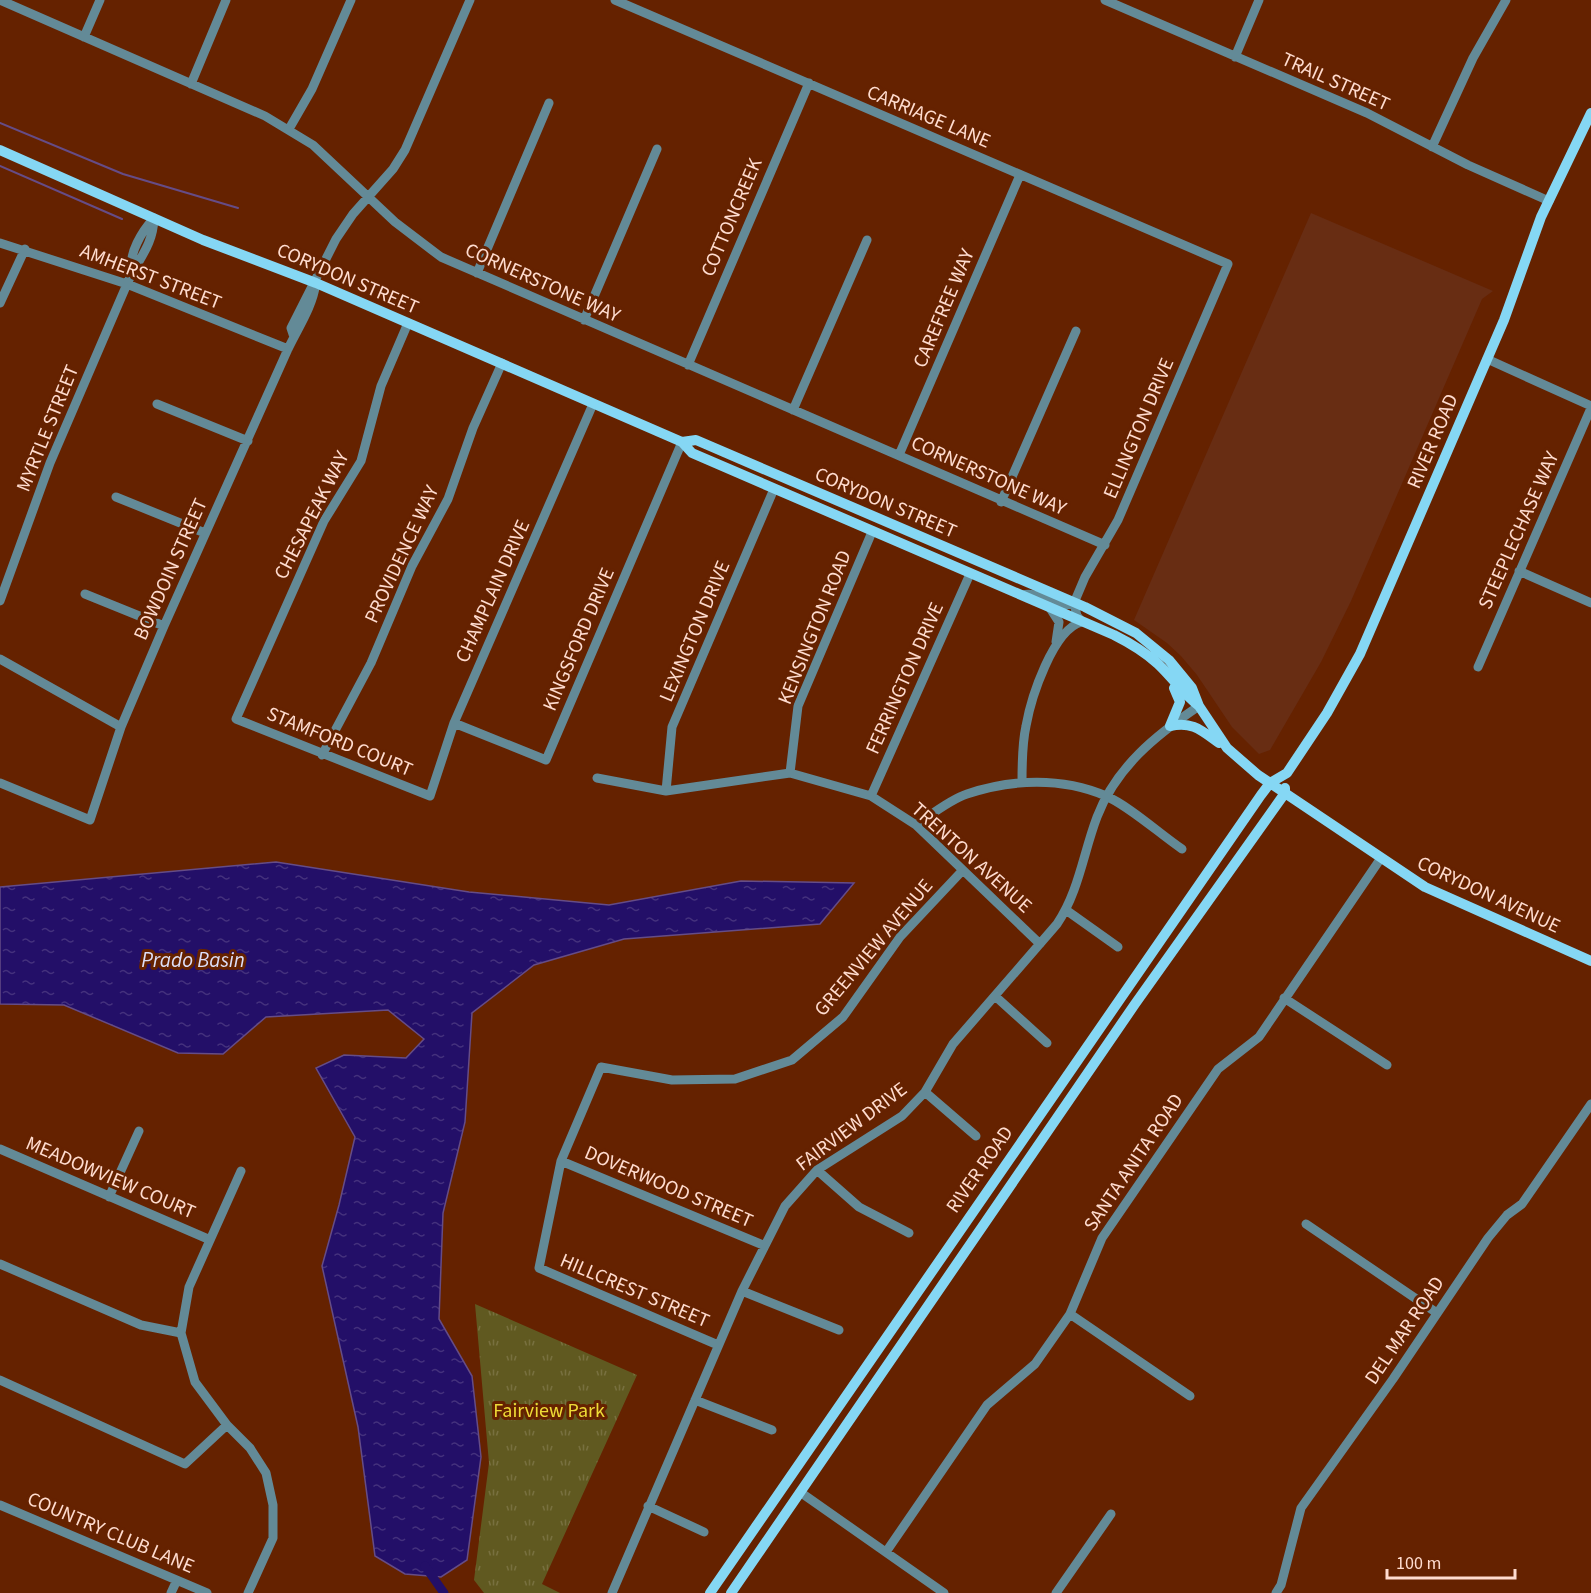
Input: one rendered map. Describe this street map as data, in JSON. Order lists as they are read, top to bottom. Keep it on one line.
{"streets":{"main road":["CORYDON STREET","RIVER ROAD","CORYDON AVENUE"],"street":["TRAIL STREET","CARRIAGE LANE","COTTONCREEK","AMHERST STREET","CORNERSTONE WAY","CAREFREE WAY","MYRTLE STREET","ELLINGTON DRIVE","CHESAPEAK WAY","STEEPLECHASE WAY","PROVIDENCE WAY","BOWDOIN STREET","CHAMPLAIN DRIVE","KENSINGTON ROAD","LEXINGTON DRIVE","KINGSFORD DRIVE","FERRINGTON DRIVE","STAMFORD COURT","TRENTON AVENUE","GREENVIEW AVENUE","FAIRVIEW DRIVE","SANTA ANITA ROAD","MEADOWVIEW COURT","DOVERWOOD STREET","HILLCREST STREET","DEL MAR ROAD","COUNTRY CLUB LANE"]},"crossings":[["TRAIL STREET","RIVER ROAD"],["CARRIAGE LANE","COTTONCREEK"],["CARRIAGE LANE","CAREFREE WAY"],["CARRIAGE LANE","ELLINGTON DRIVE"],["COTTONCREEK","CORNERSTONE WAY"],["AMHERST STREET","MYRTLE STREET"],["AMHERST STREET","BOWDOIN STREET"],["CORYDON STREET","MYRTLE STREET"],["CORYDON STREET","ELLINGTON DRIVE"],["CORYDON STREET","RIVER ROAD"],["CORYDON STREET","CHESAPEAK WAY"],["CORYDON STREET","PROVIDENCE WAY"],["CORYDON STREET","BOWDOIN STREET"],["CORYDON STREET","CHAMPLAIN DRIVE"],["CORYDON STREET","KENSINGTON ROAD"],["CORYDON STREET","LEXINGTON DRIVE"],["CORYDON STREET","KINGSFORD DRIVE"],["CORYDON STREET","FERRINGTON DRIVE"],["CORYDON STREET","CORYDON AVENUE"],["CORYDON STREET","FAIRVIEW DRIVE"],["CORNERSTONE WAY","CAREFREE WAY"],["CORNERSTONE WAY","ELLINGTON DRIVE"],["CORNERSTONE WAY","BOWDOIN STREET"],["RIVER ROAD","CORYDON AVENUE"],["CHESAPEAK WAY","STAMFORD COURT"],["PROVIDENCE WAY","STAMFORD COURT"],["CHAMPLAIN DRIVE","KINGSFORD DRIVE"],["CHAMPLAIN DRIVE","STAMFORD COURT"],["KENSINGTON ROAD","TRENTON AVENUE"],["LEXINGTON DRIVE","TRENTON AVENUE"],["FERRINGTON DRIVE","TRENTON AVENUE"],["TRENTON AVENUE","GREENVIEW AVENUE"],["TRENTON AVENUE","FAIRVIEW DRIVE"],["CORYDON AVENUE","SANTA ANITA ROAD"],["GREENVIEW AVENUE","DOVERWOOD STREET"],["GREENVIEW AVENUE","HILLCREST STREET"],["FAIRVIEW DRIVE","DOVERWOOD STREET"],["FAIRVIEW DRIVE","HILLCREST STREET"]],"water":["Prado Basin"],"parks":["Fairview Park"],"scale_bar":"100 m"}
